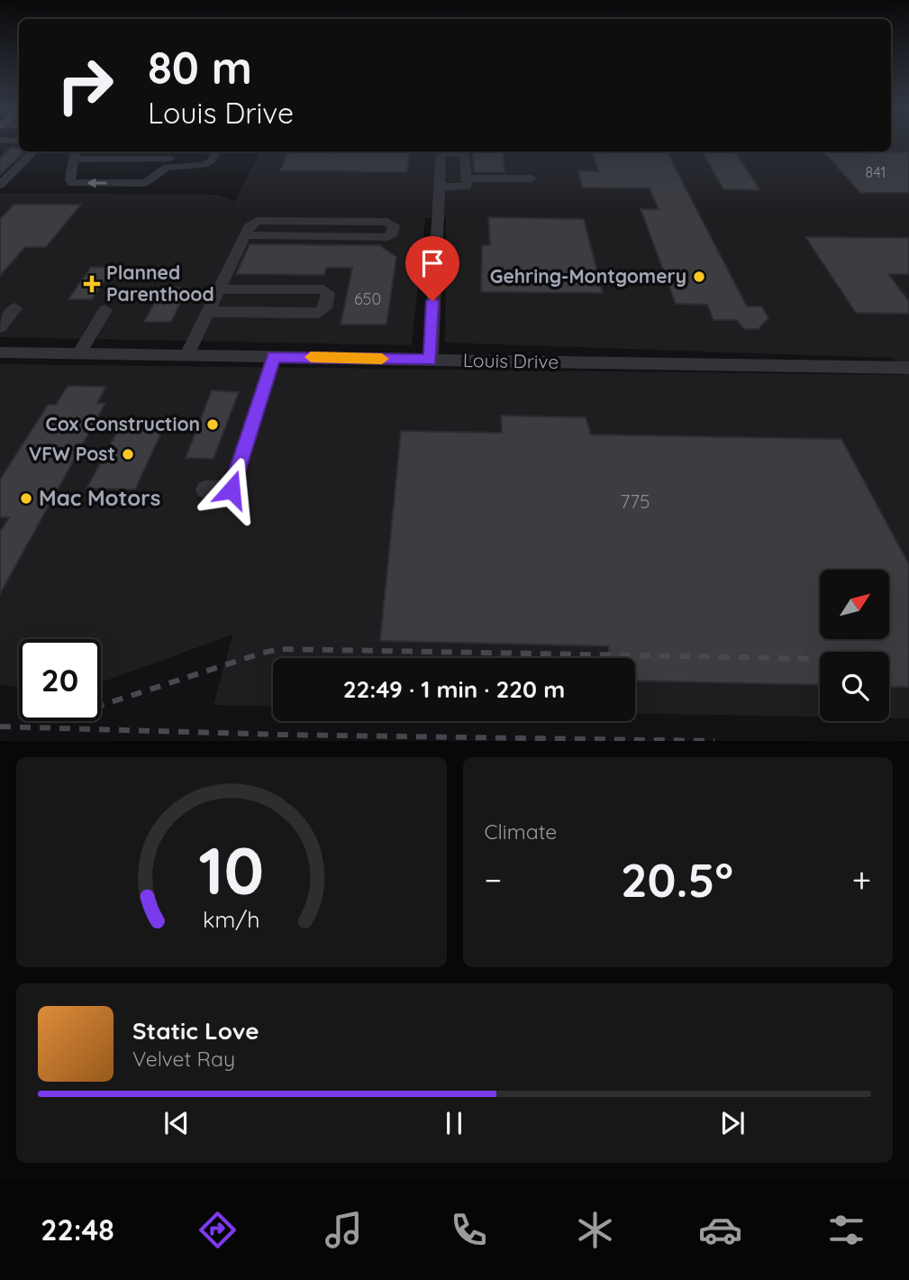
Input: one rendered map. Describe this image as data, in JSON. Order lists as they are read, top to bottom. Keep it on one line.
{"streets":{"street":["Louis Drive"]},"places":{"other":["Gehring-Montgomery","Cox Construction","VFW Post","Mac Motors"],"health":["Planned Parenthood"]},"house_numbers":["841","650","775"],"north":"top right","page":{"turn":["80 m","Louis Drive"],"limit":"20","trip":"22:49 · 1 min · 220 m","tile":"Climate","heat":["−","20.5°","+"],"song":["Static Love","Velvet Ray"],"tabs":"22:48","gauge":["10","km/h"]}}
